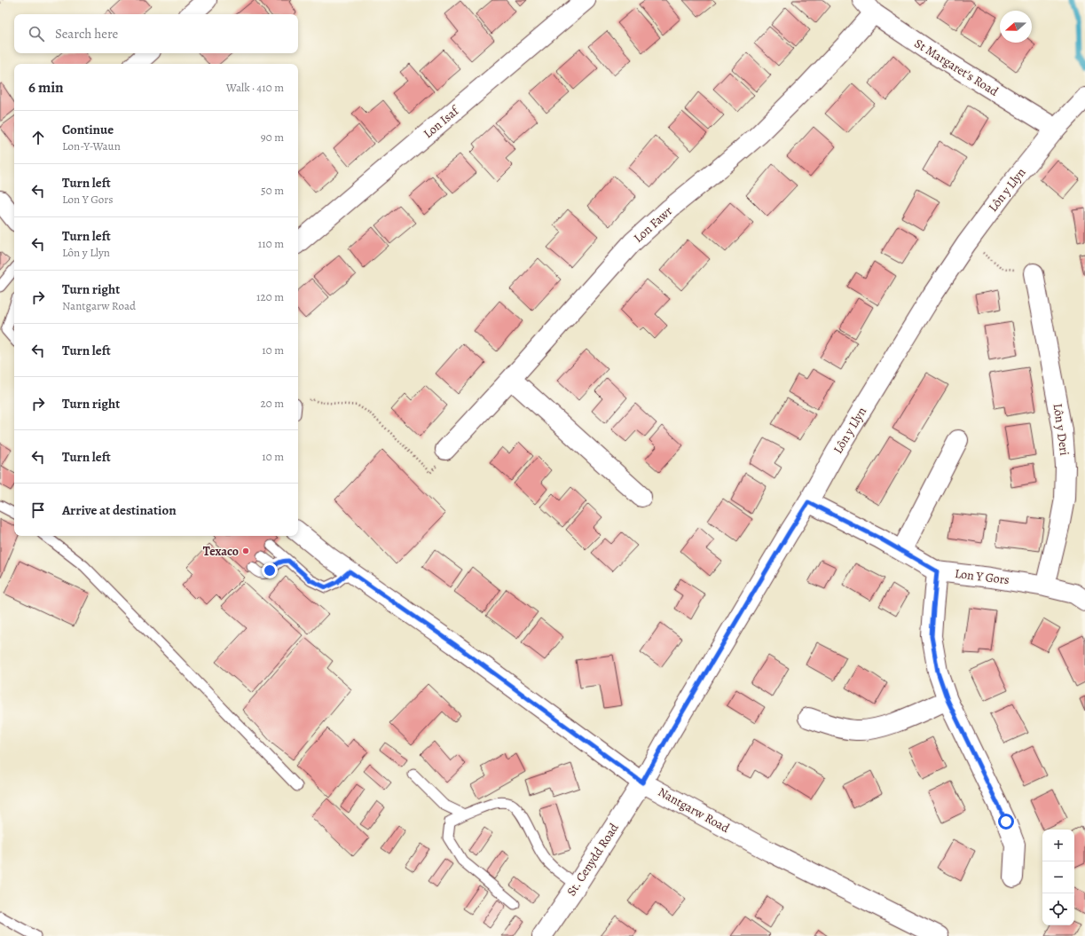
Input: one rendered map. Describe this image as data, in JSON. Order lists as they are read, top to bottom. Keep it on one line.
{"streets":{"street":["St Margaret's Road","Lon Isaf","Lôn y Llyn","Lon Fawr","Lôn y Deri","Lon Y Gors","Nantgarw Road","St. Cenydd Road"]},"crossings":[["St Margaret's Road","Lôn y Llyn"],["St Margaret's Road","Lon Fawr"],["Lôn y Llyn","Lon Y Gors"],["Lôn y Llyn","Nantgarw Road"],["Lôn y Llyn","St. Cenydd Road"],["Lôn y Deri","Lon Y Gors"],["Nantgarw Road","St. Cenydd Road"]],"places":["Texaco"],"north":"left","page":{"search":"Search here","heading":["6 min","Walk · 410 m"],"list":[["Continue","Lon-Y-Waun","90 m"],["Turn left","Lon Y Gors","50 m"],["Turn left","Lôn y Llyn","110 m"],["Turn right","Nantgarw Road","120 m"],["Turn left","10 m"],["Turn right","20 m"],["Turn left","10 m"],"Arrive at destination"],"map_buttons":["+","−"]}}
